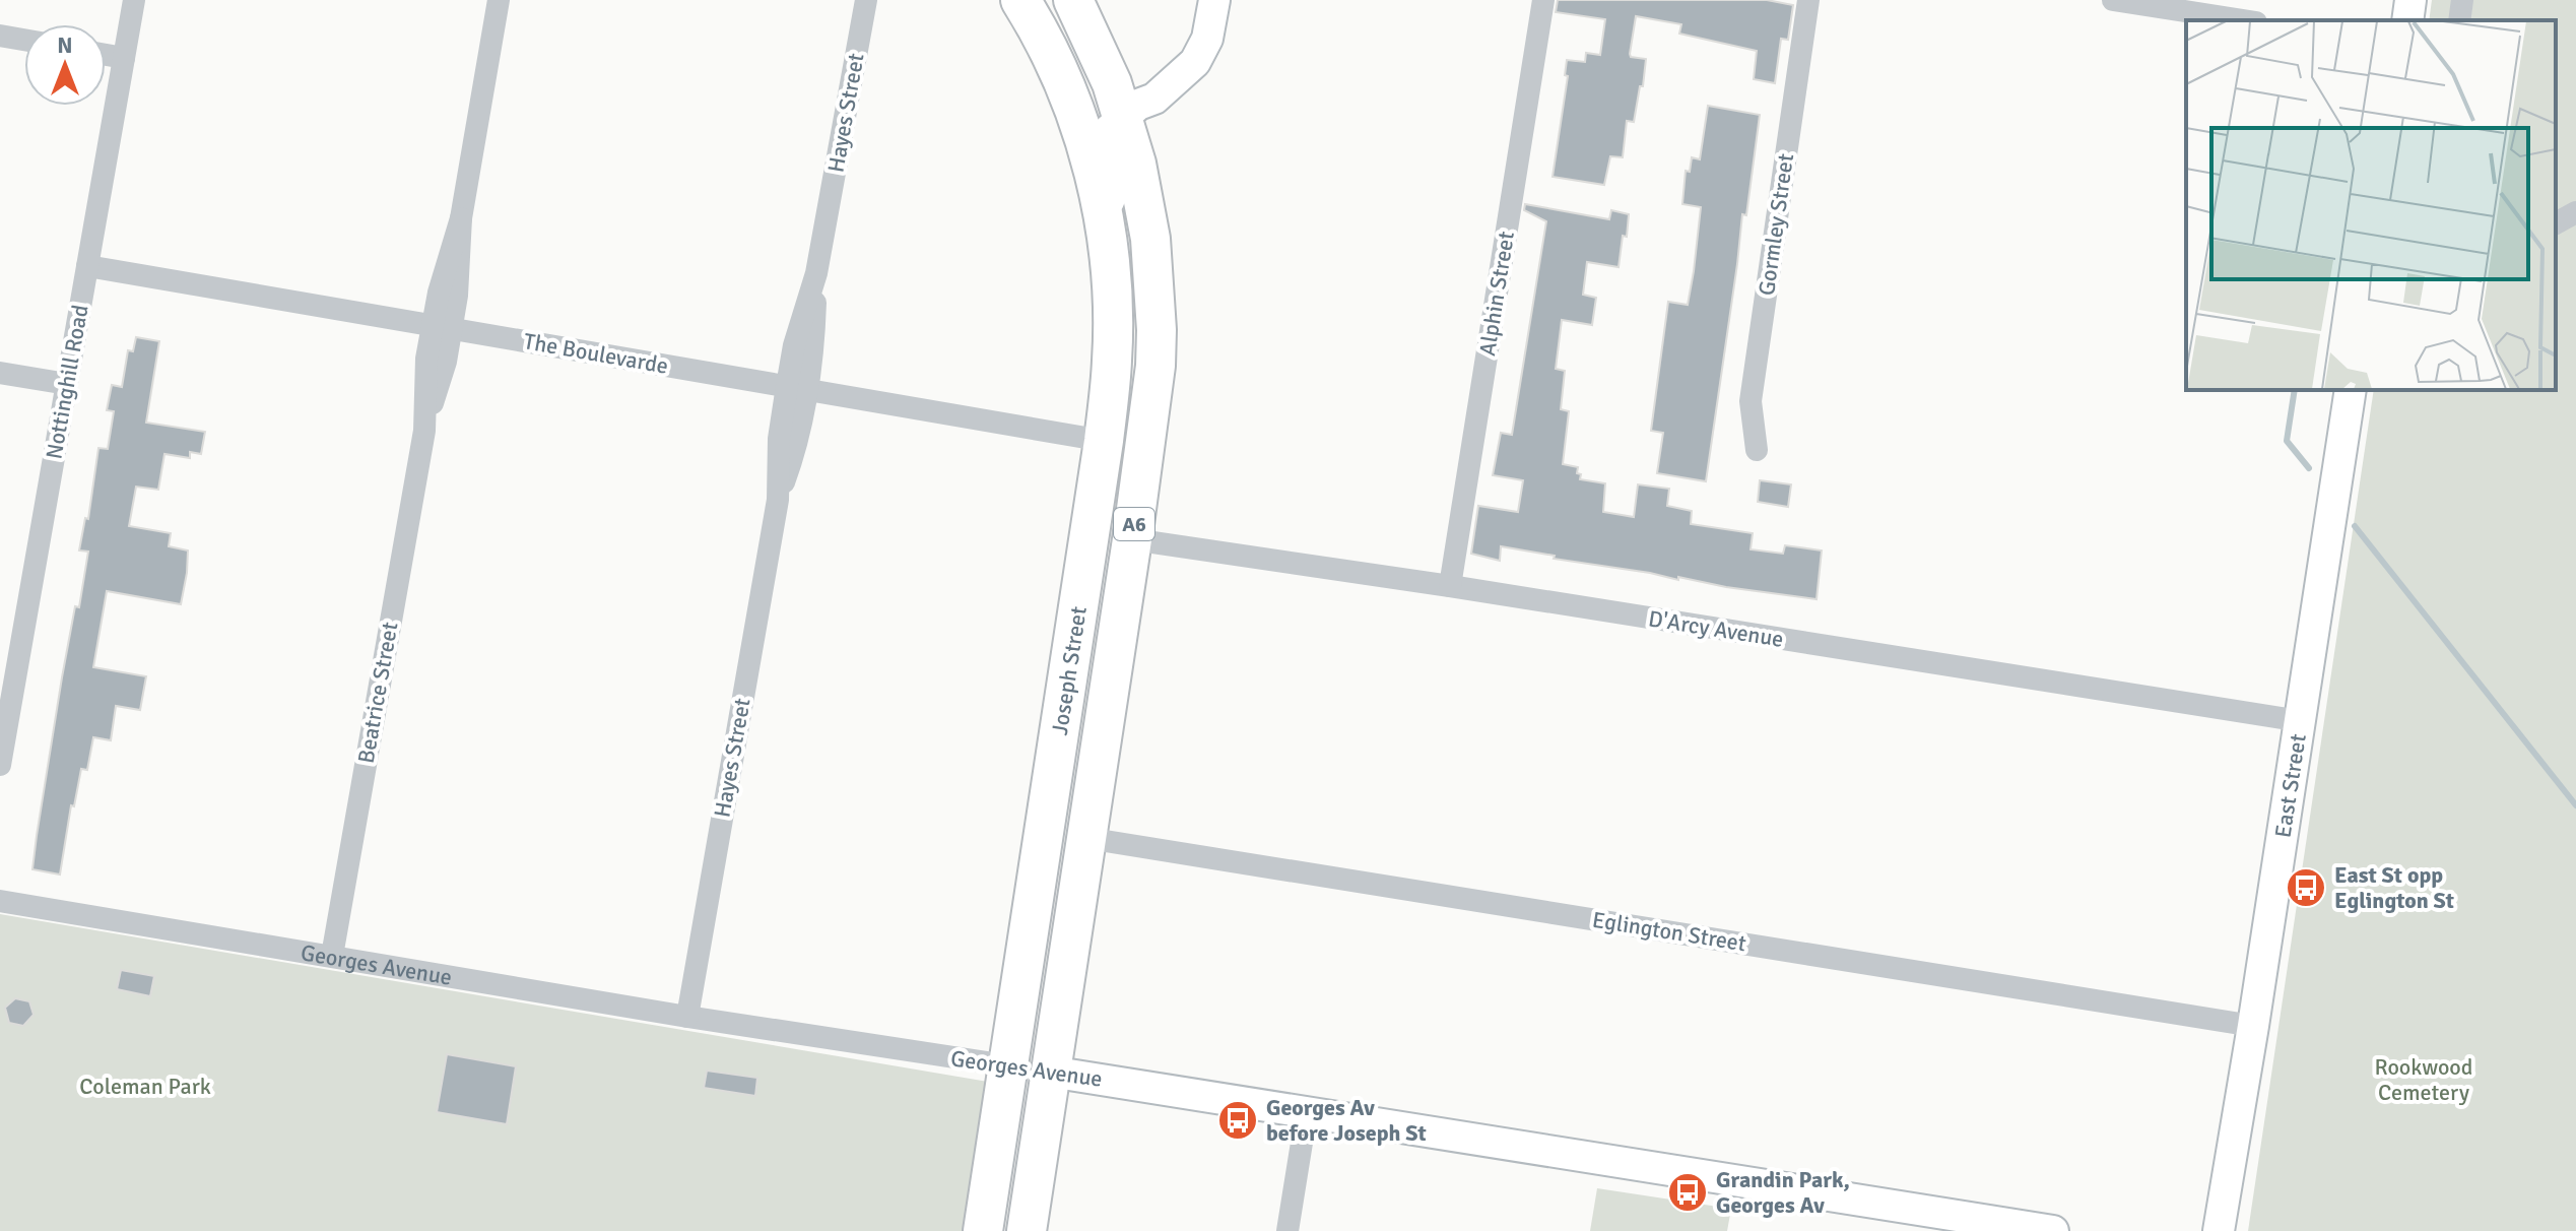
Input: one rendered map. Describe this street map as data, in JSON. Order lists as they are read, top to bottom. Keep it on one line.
{"streets":{"highway":["A6","Joseph Street","Georges Avenue"],"main road":["East Street"],"street":["Hayes Street","Gormley Street","Alphin Street","The Boulevarde","Nottinghill Road","D'Arcy Avenue","Beatrice Street","Eglington Street"]},"crossings":[["Hayes Street","The Boulevarde"],["Hayes Street","Georges Avenue"],["Alphin Street","D'Arcy Avenue"],["The Boulevarde","Nottinghill Road"],["The Boulevarde","Joseph Street"],["The Boulevarde","Beatrice Street"],["A6","Joseph Street"],["D'Arcy Avenue","Joseph Street"],["D'Arcy Avenue","East Street"],["Joseph Street","Eglington Street"],["Joseph Street","Georges Avenue"],["Beatrice Street","Georges Avenue"],["East Street","Eglington Street"]],"parks":["Rookwood Cemetery","Coleman Park"],"places":{"bus stop":["East St opp Eglington St","Georges Av before Joseph St","Grandin Park, Georges Av"]},"north":"top"}
